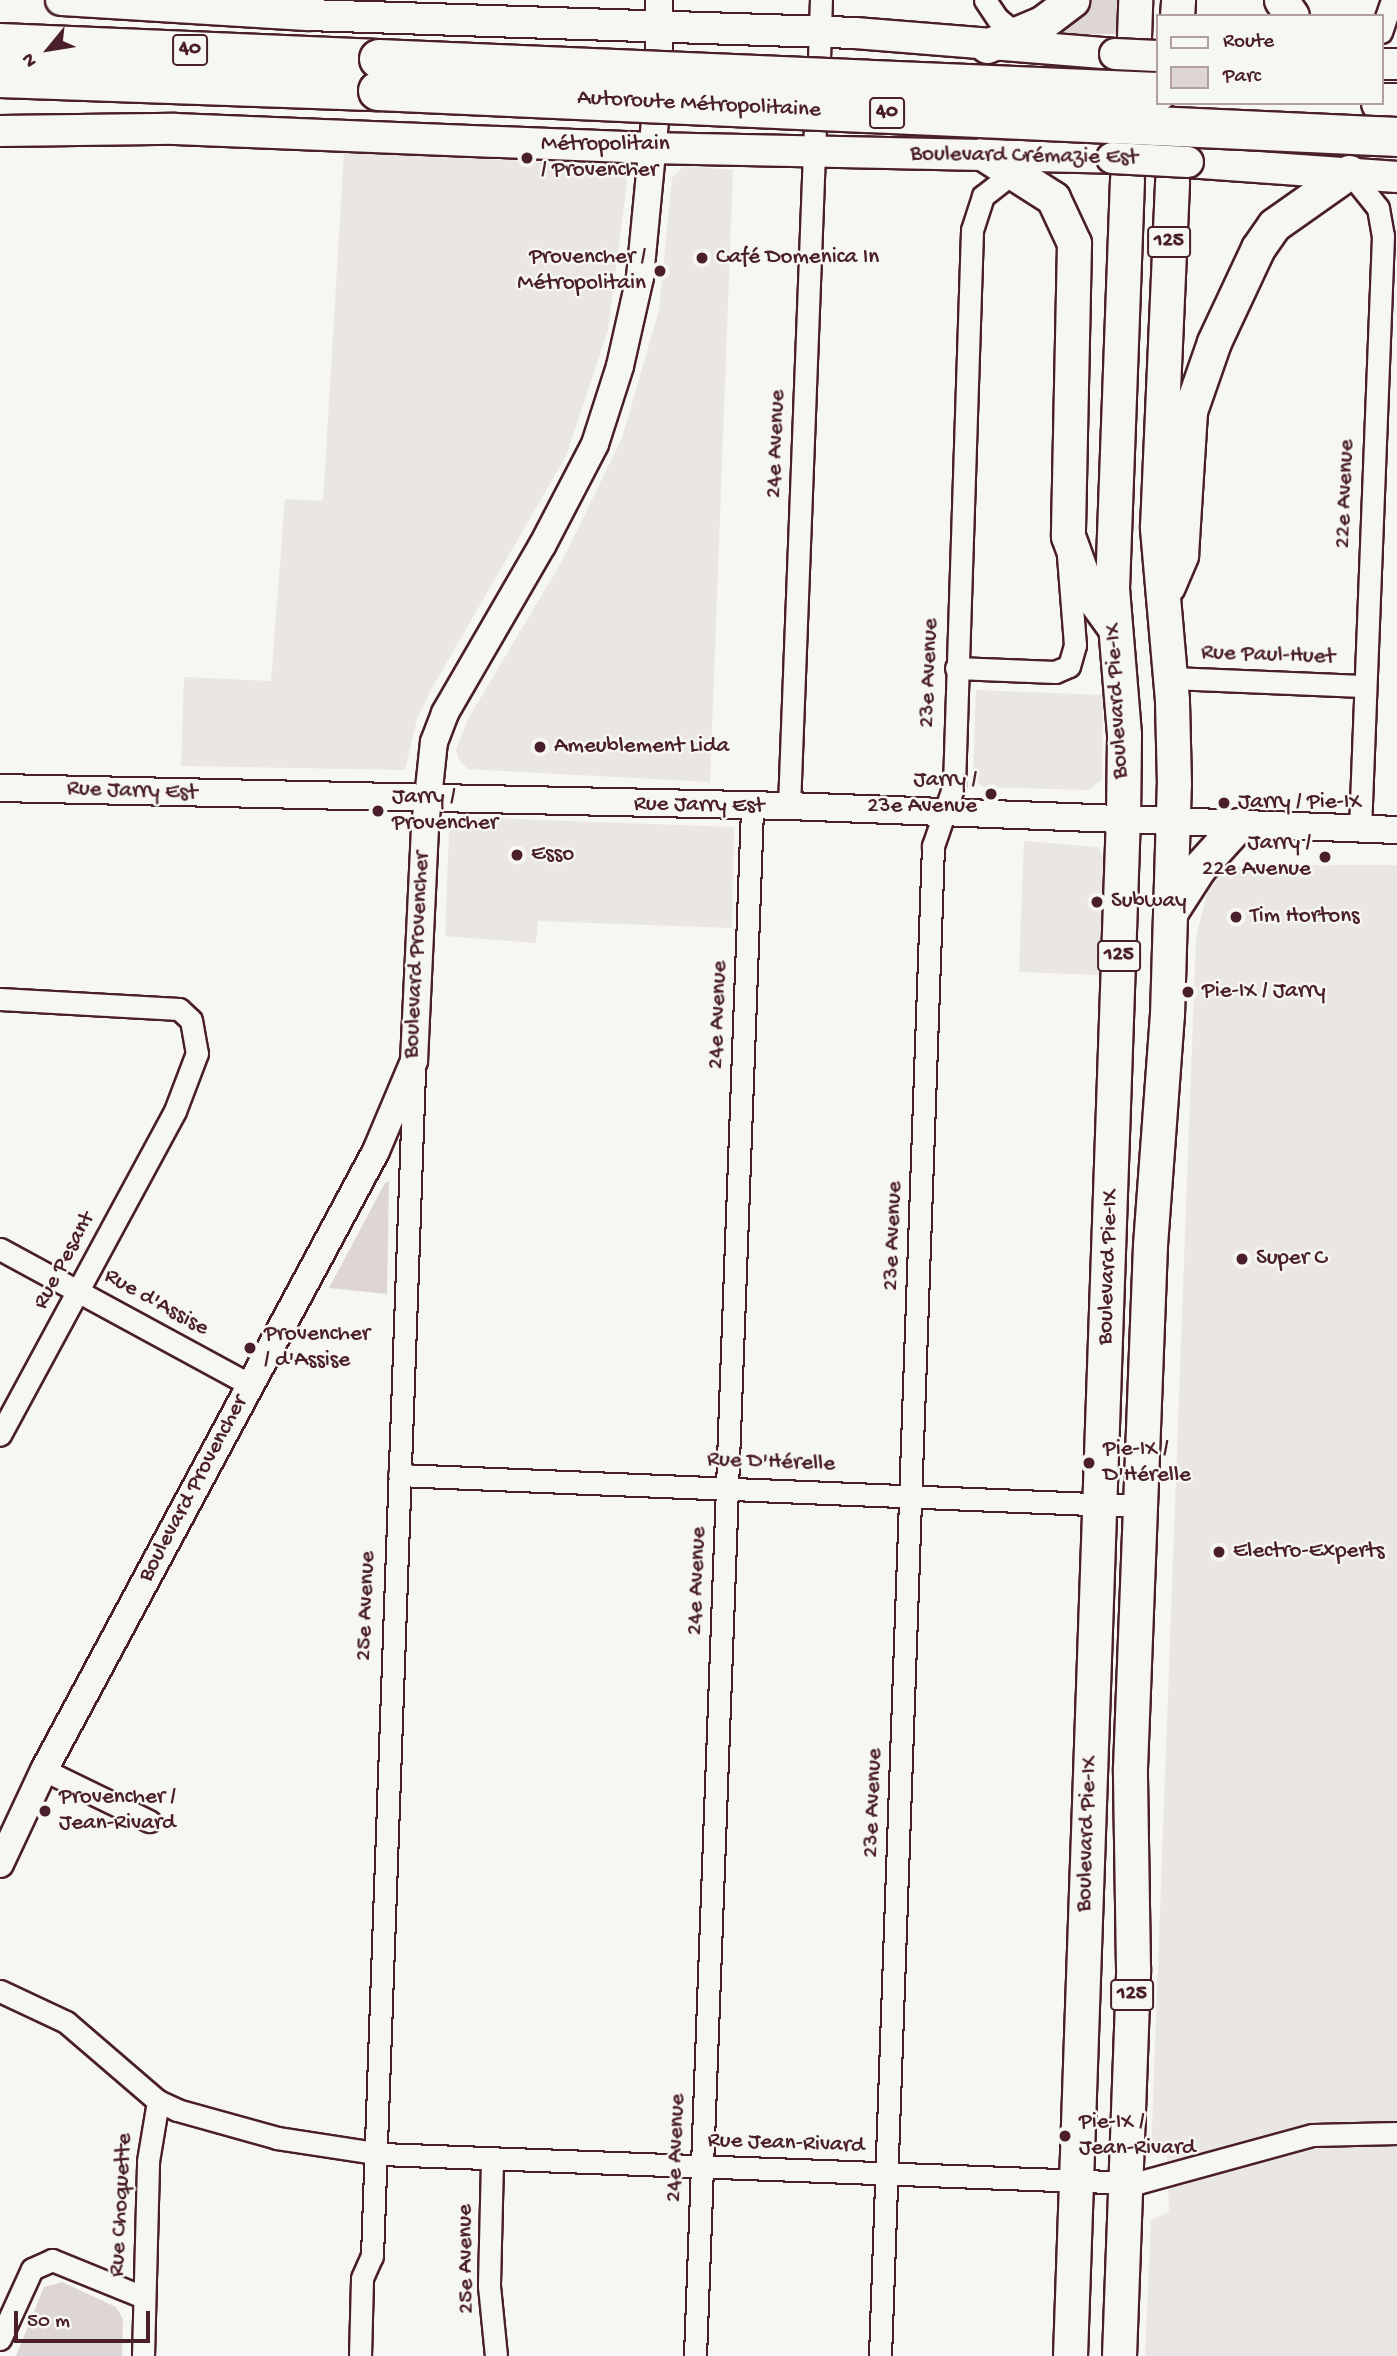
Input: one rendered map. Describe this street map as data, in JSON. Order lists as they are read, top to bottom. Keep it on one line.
{"streets":{"highway":["40","Autoroute Métropolitaine"],"main road":["Boulevard Crémazie Est","125","Boulevard Pie-IX"],"street":["24e Avenue","22e Avenue","Rue Paul-Huet","23e Avenue","Rue Jarry Est","Boulevard Provencher","Rue Pesant","Rue d'Assise","Rue D'Hérelle","25e Avenue","Rue Jean-Rivard","Rue Choquette"]},"crossings":[["Boulevard Crémazie Est","24e Avenue"],["Boulevard Crémazie Est","22e Avenue"],["Boulevard Crémazie Est","23e Avenue"],["Boulevard Crémazie Est","Boulevard Pie-IX"],["Boulevard Crémazie Est","Boulevard Provencher"],["24e Avenue","Rue Jarry Est"],["24e Avenue","Rue D'Hérelle"],["24e Avenue","Rue Jean-Rivard"],["22e Avenue","Rue Paul-Huet"],["22e Avenue","Rue Jarry Est"],["Rue Paul-Huet","Boulevard Pie-IX"],["23e Avenue","Rue Jarry Est"],["23e Avenue","Rue D'Hérelle"],["23e Avenue","Rue Jean-Rivard"],["Boulevard Pie-IX","Rue Jarry Est"],["Boulevard Pie-IX","Rue D'Hérelle"],["Boulevard Pie-IX","Rue Jean-Rivard"],["Rue Jarry Est","Boulevard Provencher"],["Boulevard Provencher","Rue d'Assise"],["Boulevard Provencher","25e Avenue"],["Rue Pesant","Rue d'Assise"],["Rue D'Hérelle","25e Avenue"],["25e Avenue","Rue Jean-Rivard"],["Rue Jean-Rivard","Rue Choquette"]],"places":["Métropolitain / Provencher","Café Domenica In","Provencher / Métropolitain","Ameublement Lida","Jarry / 23e Avenue","Jarry / Pie-IX","Jarry / Provencher","Esso","Jarry / 22e Avenue","Subway","Tim Hortons","Pie-IX / Jarry","Super C","Provencher / d'Assise","Pie-IX / D'Hérelle","Electro-Experts","Provencher / Jean-Rivard","Pie-IX / Jean-Rivard"],"legend":["Route","Parc"],"scale_bar":"50 m","north":"bottom left"}
